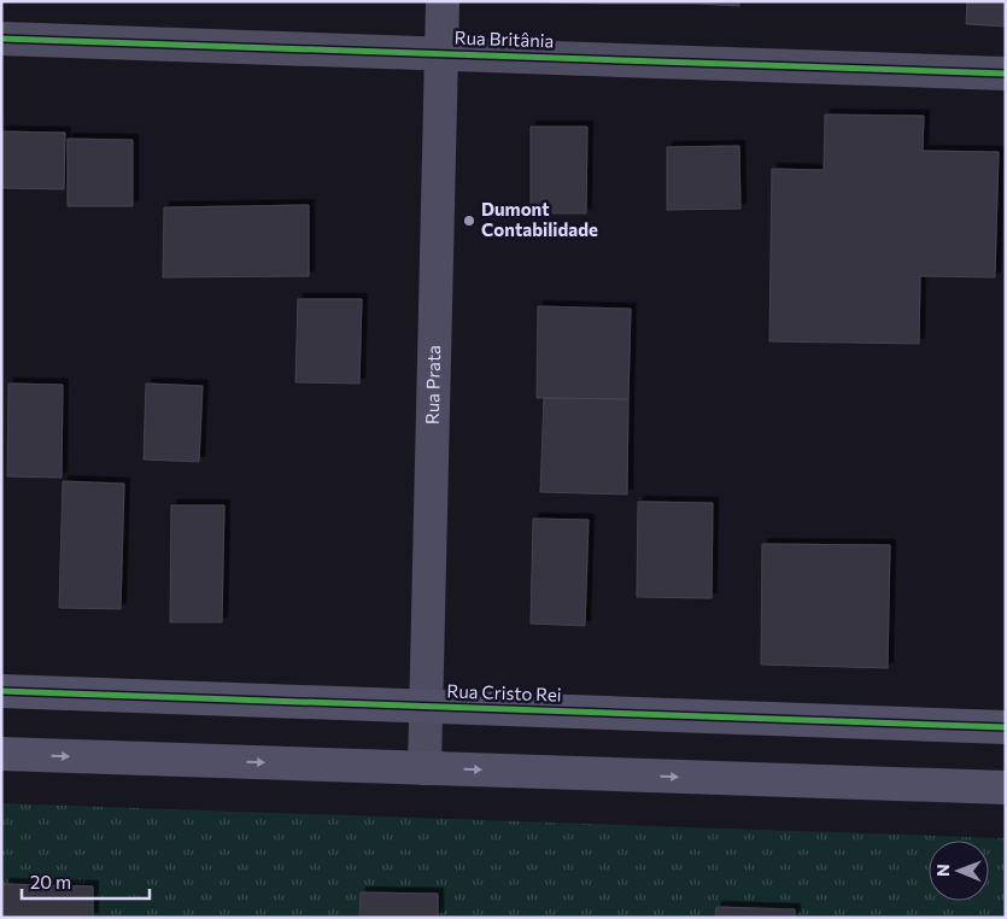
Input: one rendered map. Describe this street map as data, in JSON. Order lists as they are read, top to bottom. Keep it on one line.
{"streets":{"street":["Rua Britânia","Rua Prata","Rua Cristo Rei"]},"crossings":[["Rua Britânia","Rua Prata"],["Rua Prata","Rua Cristo Rei"]],"places":["Dumont Contabilidade"],"scale_bar":"20 m","north":"left"}
